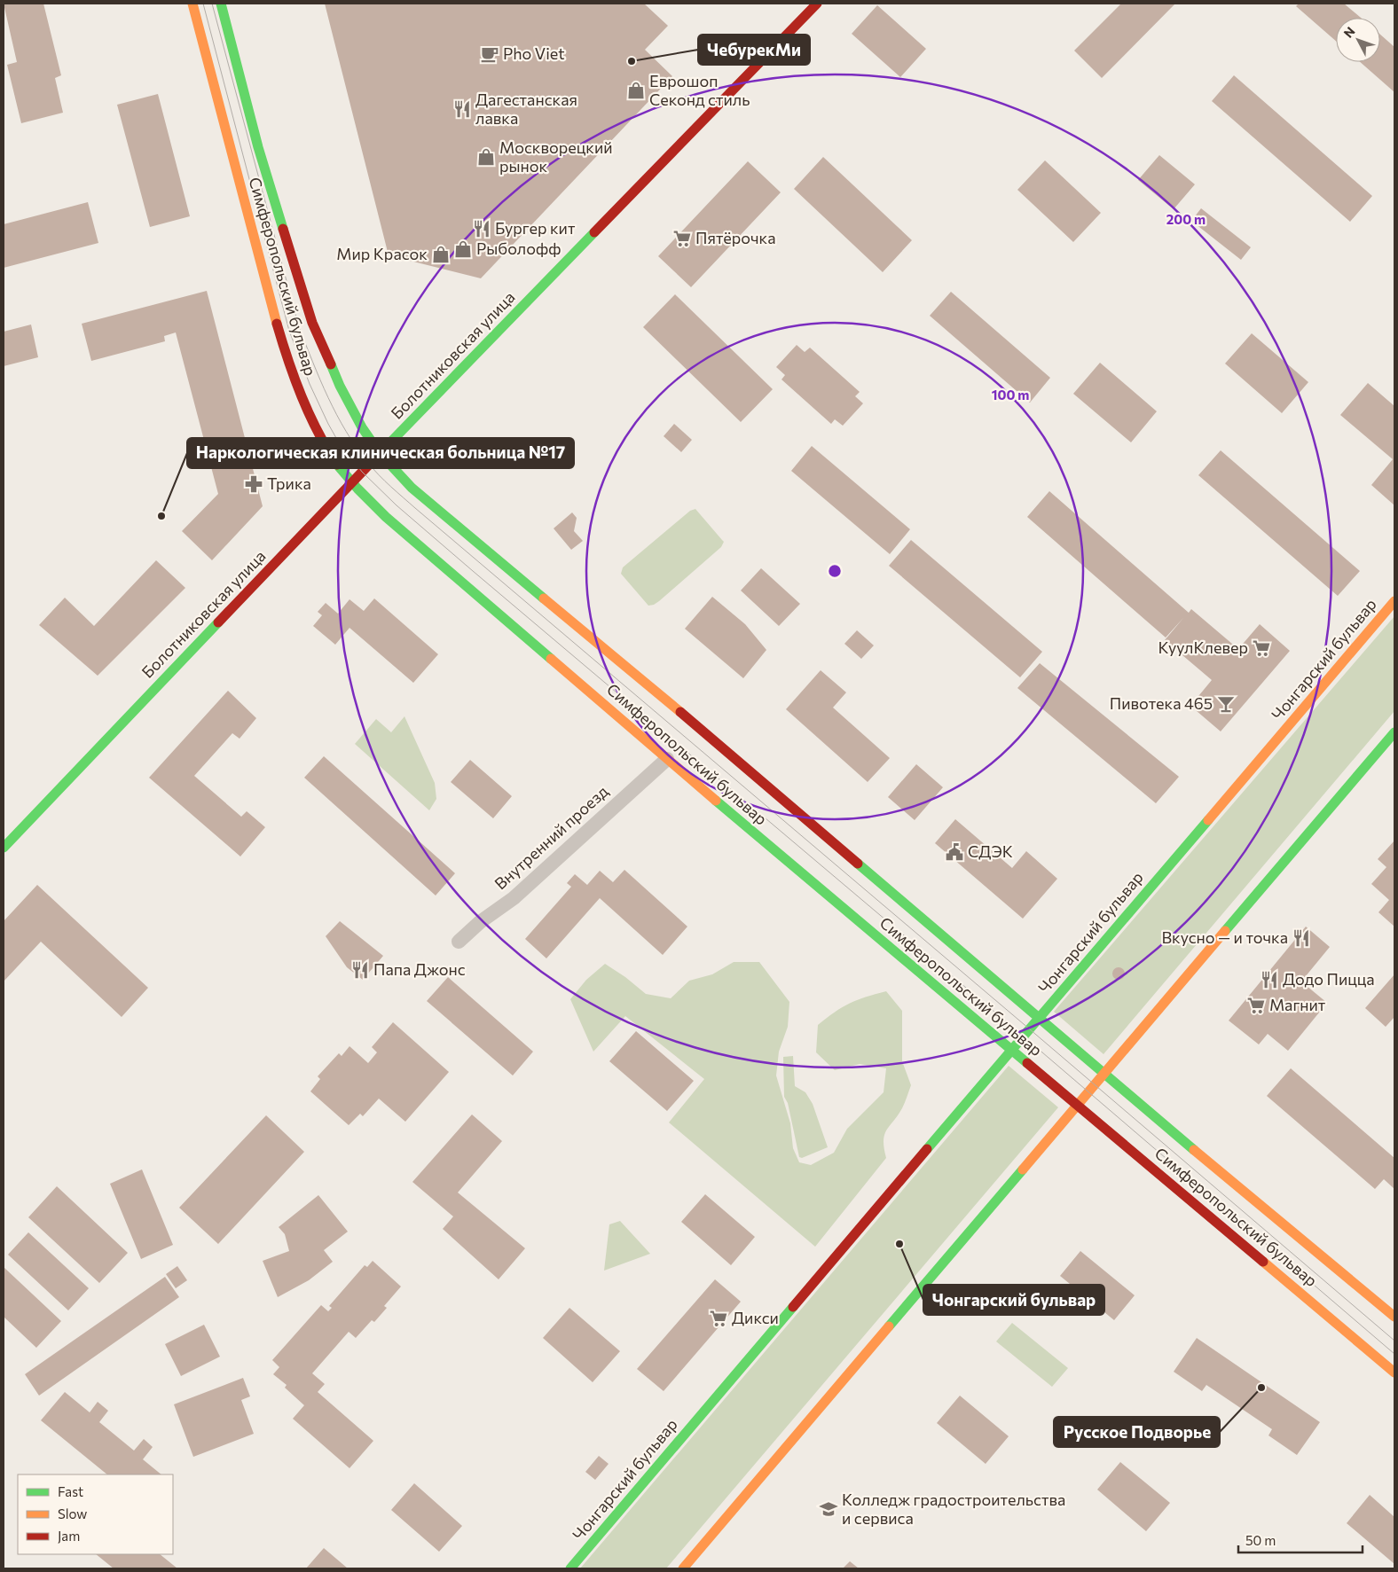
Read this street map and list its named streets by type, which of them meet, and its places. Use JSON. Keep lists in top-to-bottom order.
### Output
{
  "streets": {
    "main road": ["Симферопольский бульвар", "Болотниковская улица", "Чонгарский бульвар"],
    "street": ["Внутренний проезд"]
  },
  "crossings": [
    ["Симферопольский бульвар", "Болотниковская улица"],
    ["Симферопольский бульвар", "Чонгарский бульвар"],
    ["Симферопольский бульвар", "Внутренний проезд"]
  ],
  "places": {
    "cafe": ["Pho Viet"],
    "other": [
      "ЧебурекМи",
      "Наркологическая клиническая больница №17",
      "Чонгарский бульвар",
      "Русское Подворье"
    ],
    "shop": [
      "Еврошоп Секонд стиль",
      "Москворецкий рынок",
      "Рыболофф",
      "Мир Красок"
    ],
    "restaurant": [
      "Дагестанская лавка",
      "Бургер кит",
      "Вкусно — и точка",
      "Папа Джонс",
      "Додо Пицца"
    ],
    "supermarket": [
      "Пятёрочка",
      "КуулКлевер",
      "Магнит",
      "Дикси"
    ],
    "pharmacy": ["Трика"],
    "bar": ["Пивотека 465"],
    "public building": ["СДЭК"],
    "school or university": ["Колледж градостроительства и сервиса"]
  },
  "legend": ["Fast", "Slow", "Jam"],
  "scale_bar": "50 m",
  "north": "top left",
  "rings": ["200 m", "100 m"]
}
